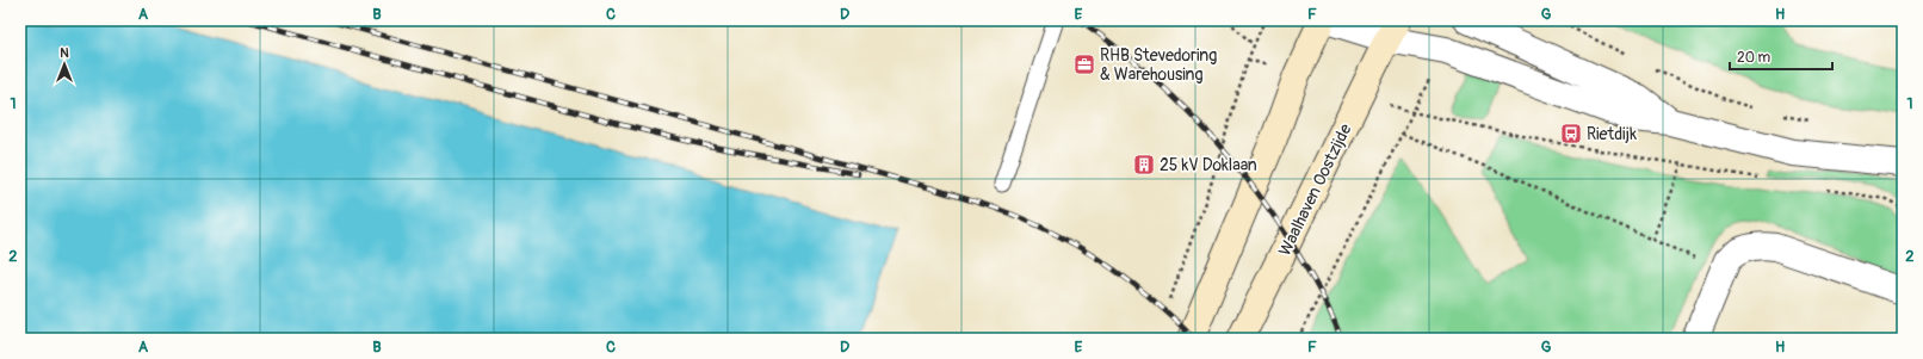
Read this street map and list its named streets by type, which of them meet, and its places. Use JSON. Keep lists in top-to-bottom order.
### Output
{
  "streets": {
    "main road": ["Waalhaven Oostzijde"]
  },
  "places": {
    "office": ["RHB Stevedoring & Warehousing"],
    "bus stop": ["Rietdijk"],
    "building": ["25 kV Doklaan"]
  },
  "scale_bar": "20 m",
  "north": "top",
  "grid": {
    "columns": [
      "A",
      "B",
      "C",
      "D",
      "E",
      "F",
      "G",
      "H"
    ],
    "rows": ["1", "2"]
  }
}
